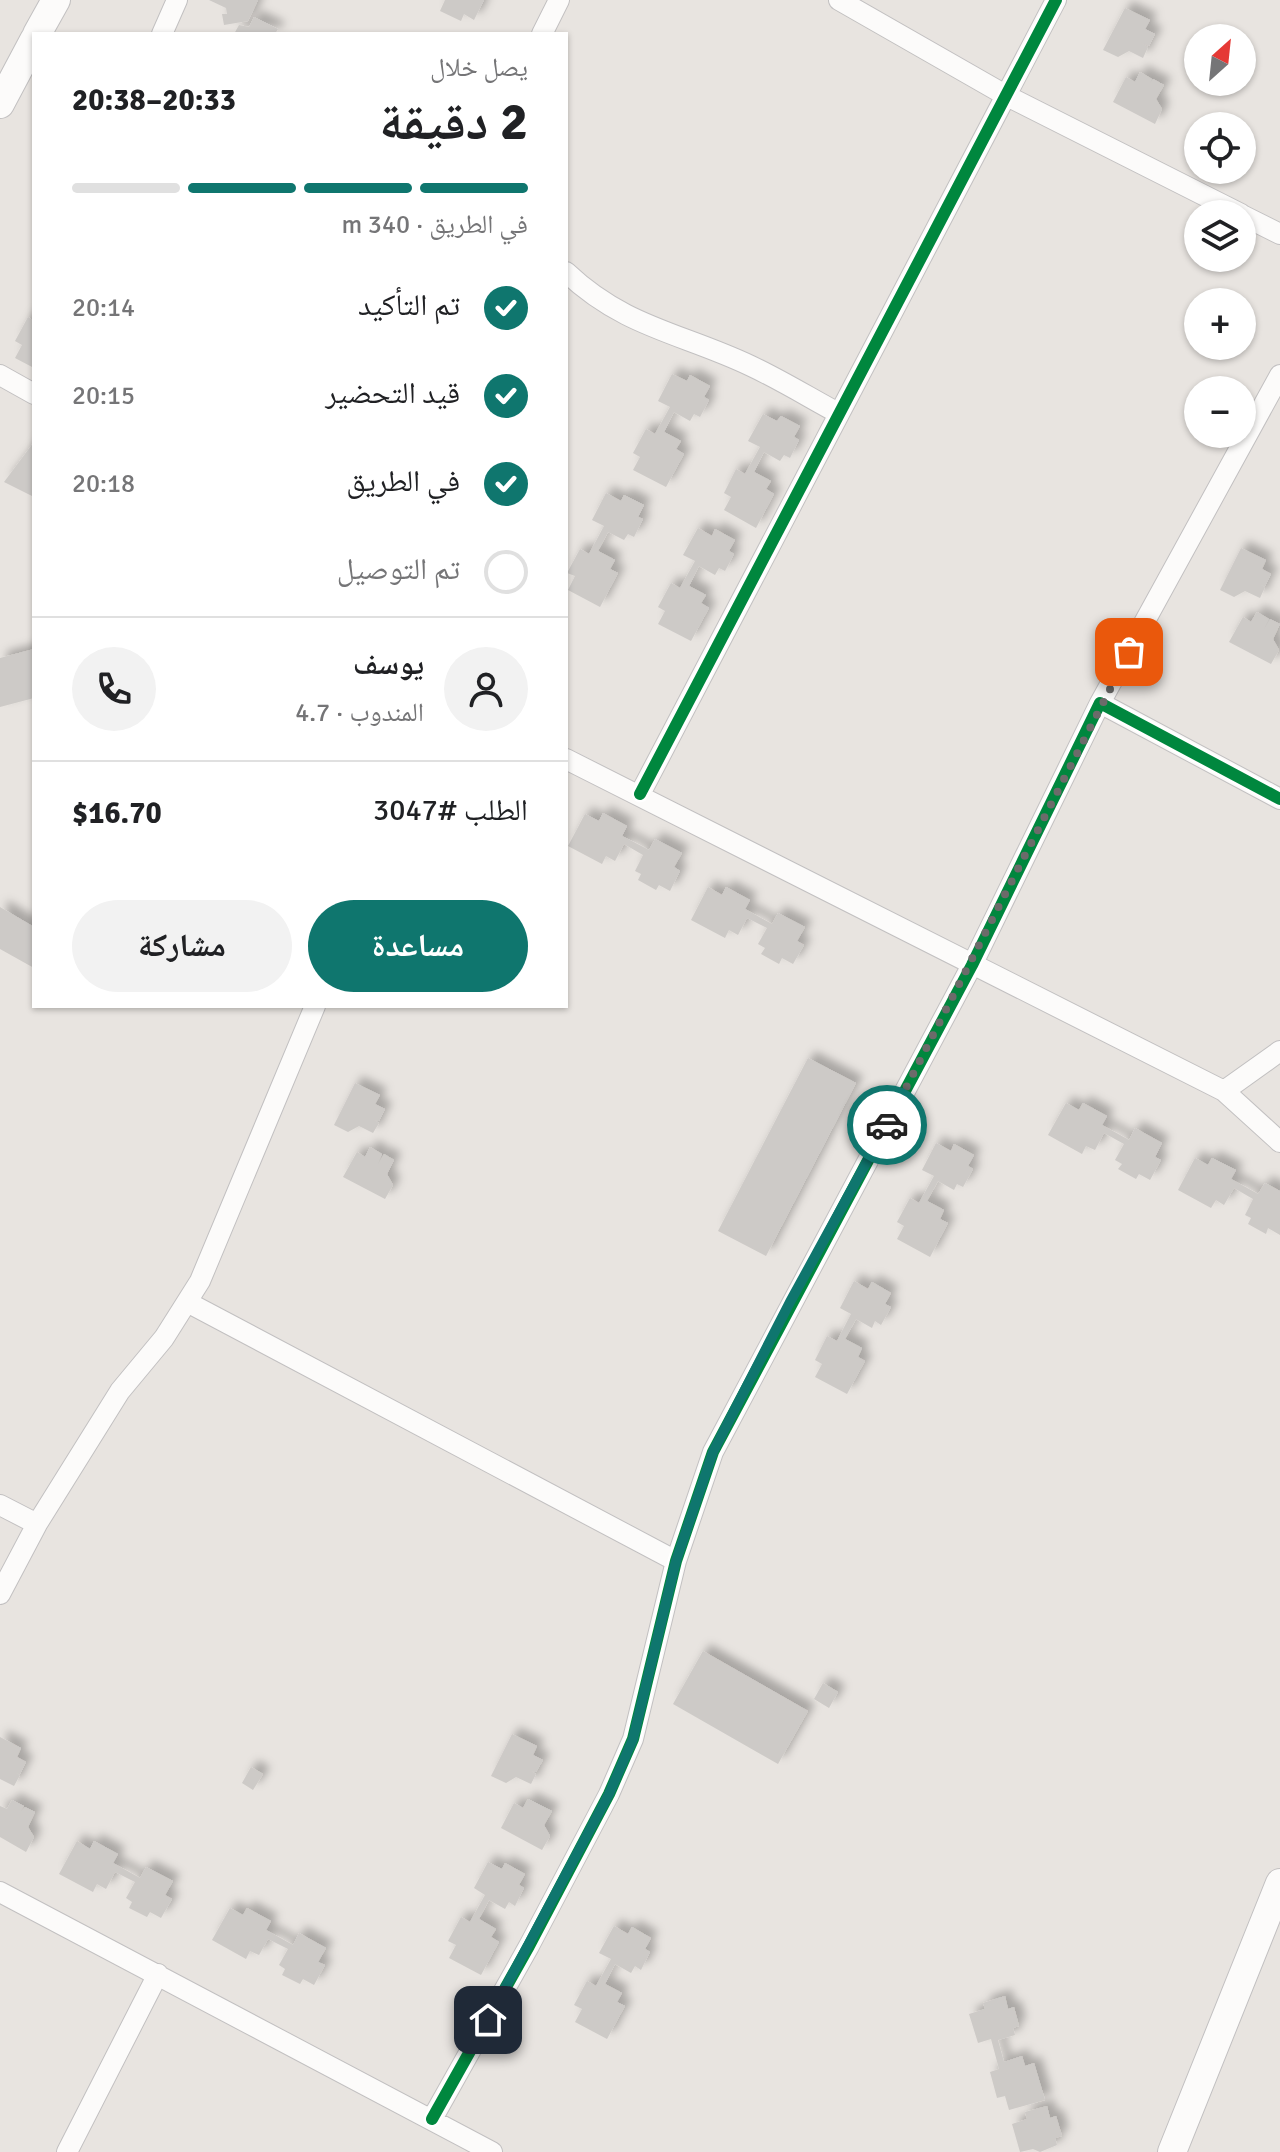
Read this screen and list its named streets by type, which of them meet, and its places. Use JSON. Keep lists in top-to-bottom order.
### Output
{
  "north": "top right",
  "page": {
    "map_buttons": ["+", "−"],
    "heading": ["2 دقيقة", "يصل خلال", "20:33–20:38"],
    "panel": [
      "يوسف",
      "المندوب · 4.7",
      "الطلب #3047",
      "$16.70"
    ],
    "bar": "في الطريق · 340 m",
    "list": [
      ["تم التأكيد", "20:14"],
      ["قيد التحضير", "20:15"],
      ["في الطريق", "20:18"],
      "تم التوصيل"
    ],
    "buttons": ["مساعدة", "مشاركة"]
  }
}
